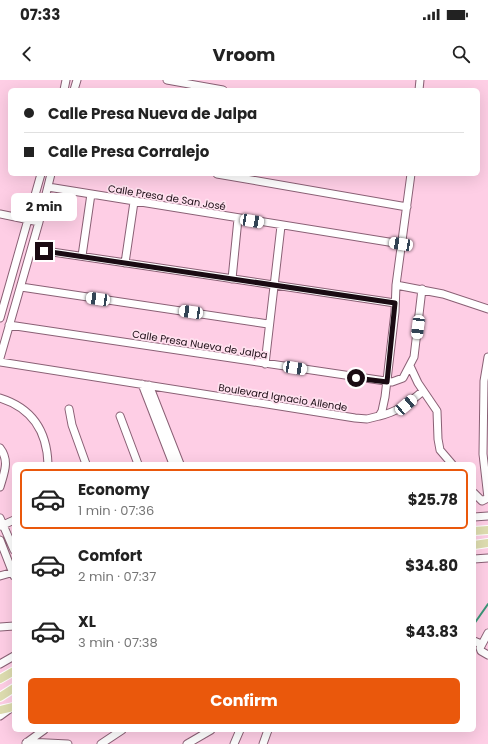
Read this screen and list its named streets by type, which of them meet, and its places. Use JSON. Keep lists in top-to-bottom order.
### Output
{
  "streets": {
    "street": ["Calle Presa de San José", "Calle Presa Nueva de Jalpa", "Boulevard Ignacio Allende"]
  },
  "page": {
    "status": "07:33",
    "header": "Vroom",
    "banner": ["Calle Presa Nueva de Jalpa", "Calle Presa Corralejo"],
    "bubble": "2 min",
    "list": [
      {
        "name": "Economy",
        "note": "1 min · 07:36",
        "value": "$25.78"
      },
      {
        "name": "Comfort",
        "note": "2 min · 07:37",
        "value": "$34.80"
      },
      {
        "name": "XL",
        "note": "3 min · 07:38",
        "value": "$43.83"
      }
    ],
    "buttons": "Confirm"
  }
}
